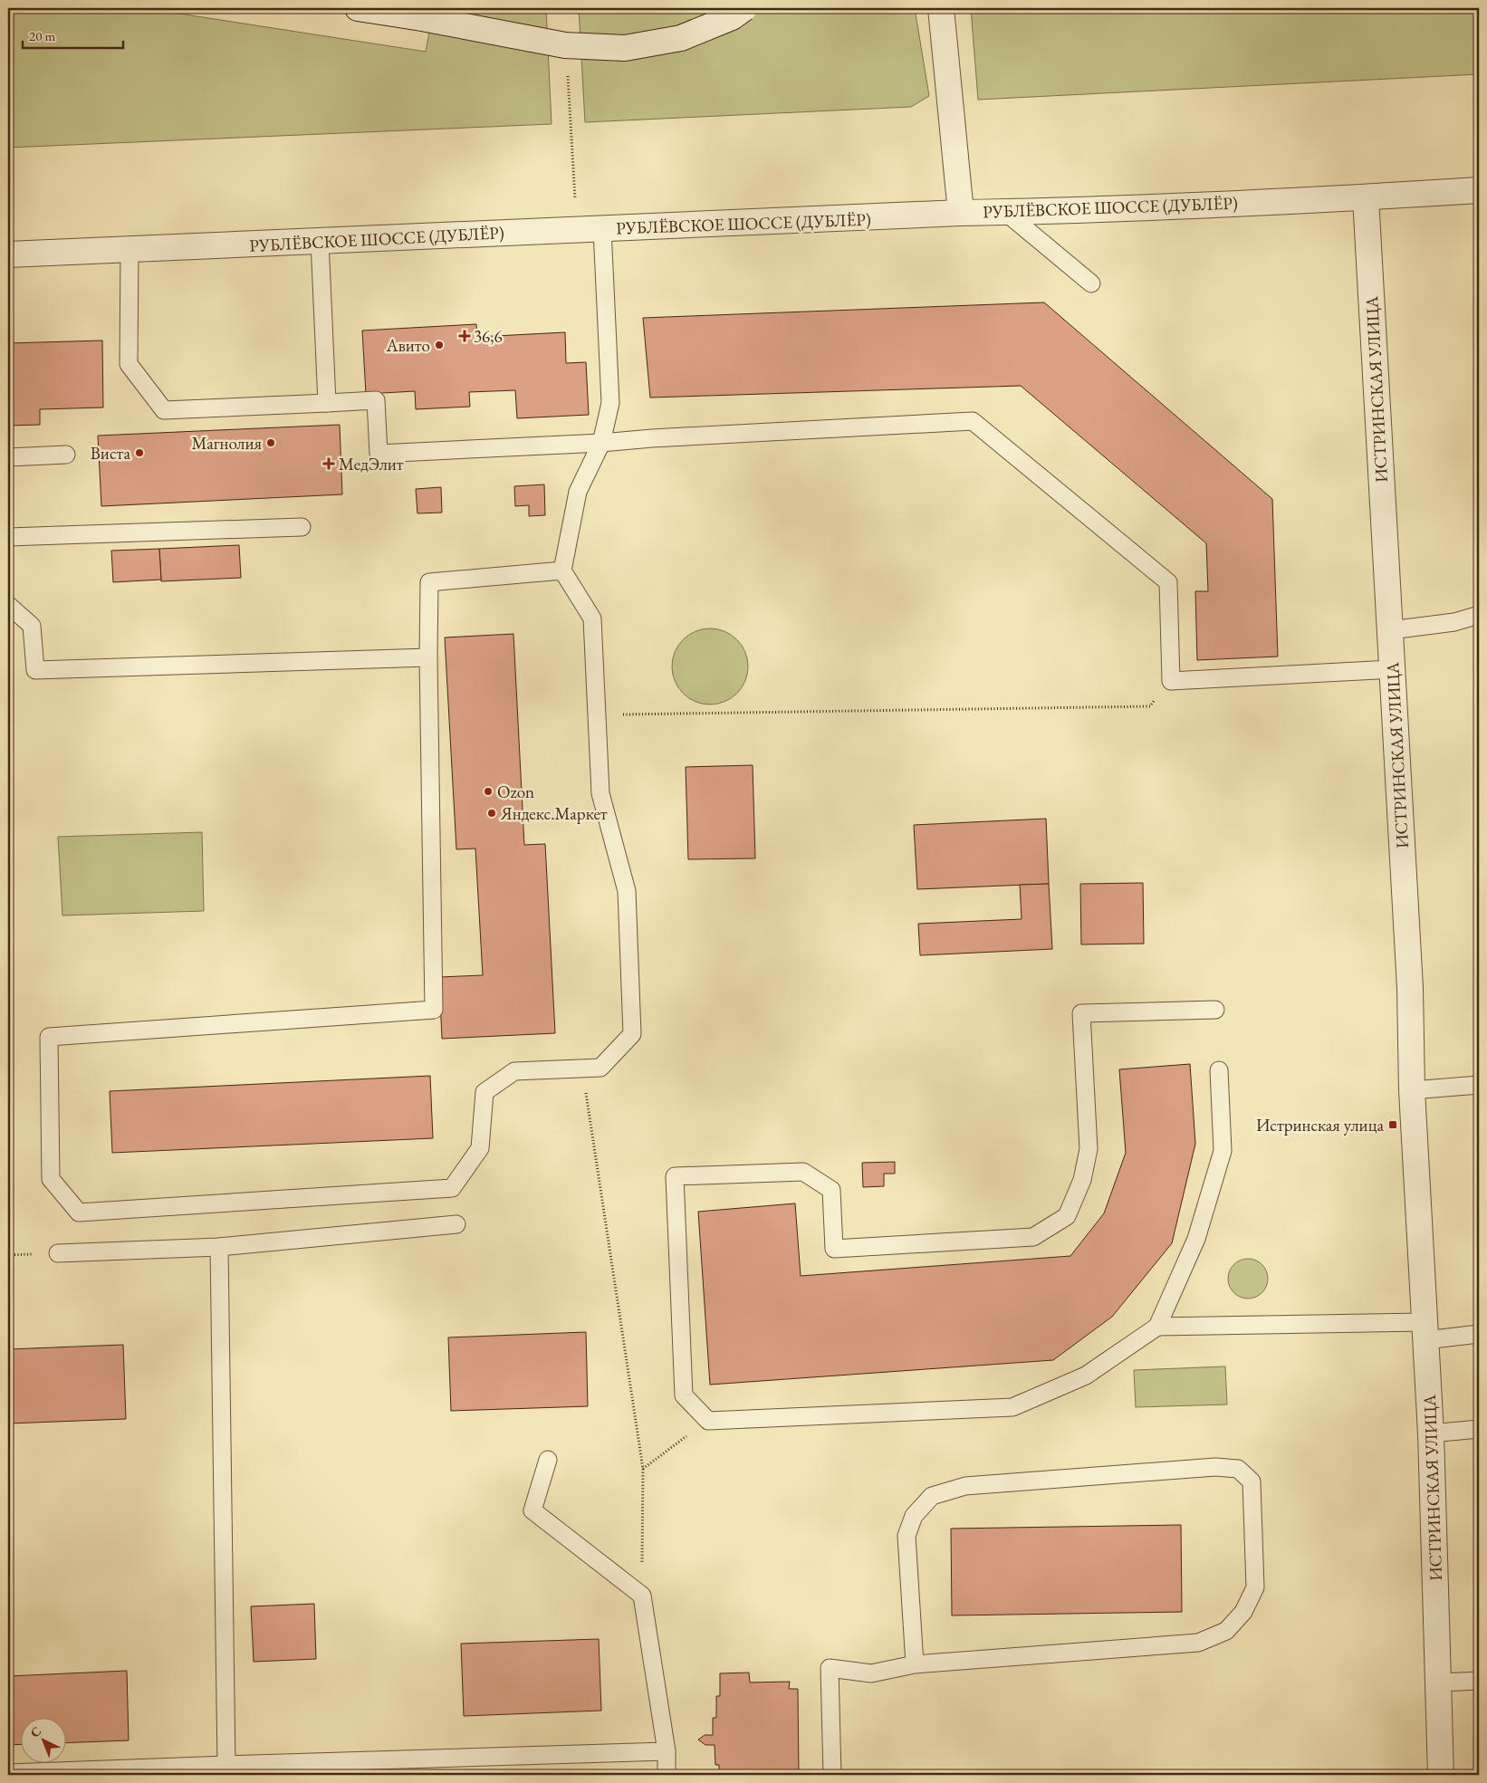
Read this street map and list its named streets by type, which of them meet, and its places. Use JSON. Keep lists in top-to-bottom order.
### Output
{
  "streets": {
    "street": ["РУБЛЁВСКОЕ ШОССЕ (ДУБЛЁР)", "ИСТРИНСКАЯ УЛИЦА"]
  },
  "crossings": [
    ["РУБЛЁВСКОЕ ШОССЕ (ДУБЛЁР)", "ИСТРИНСКАЯ УЛИЦА"]
  ],
  "places": {
    "health": ["36,6", "МедЭлит"],
    "other": [
      "Авито",
      "Магнолия",
      "Виста",
      "Ozon",
      "Яндекс.Маркет"
    ],
    "transit": ["Истринская улица"]
  },
  "scale_bar": "20 m",
  "north": "top left"
}
